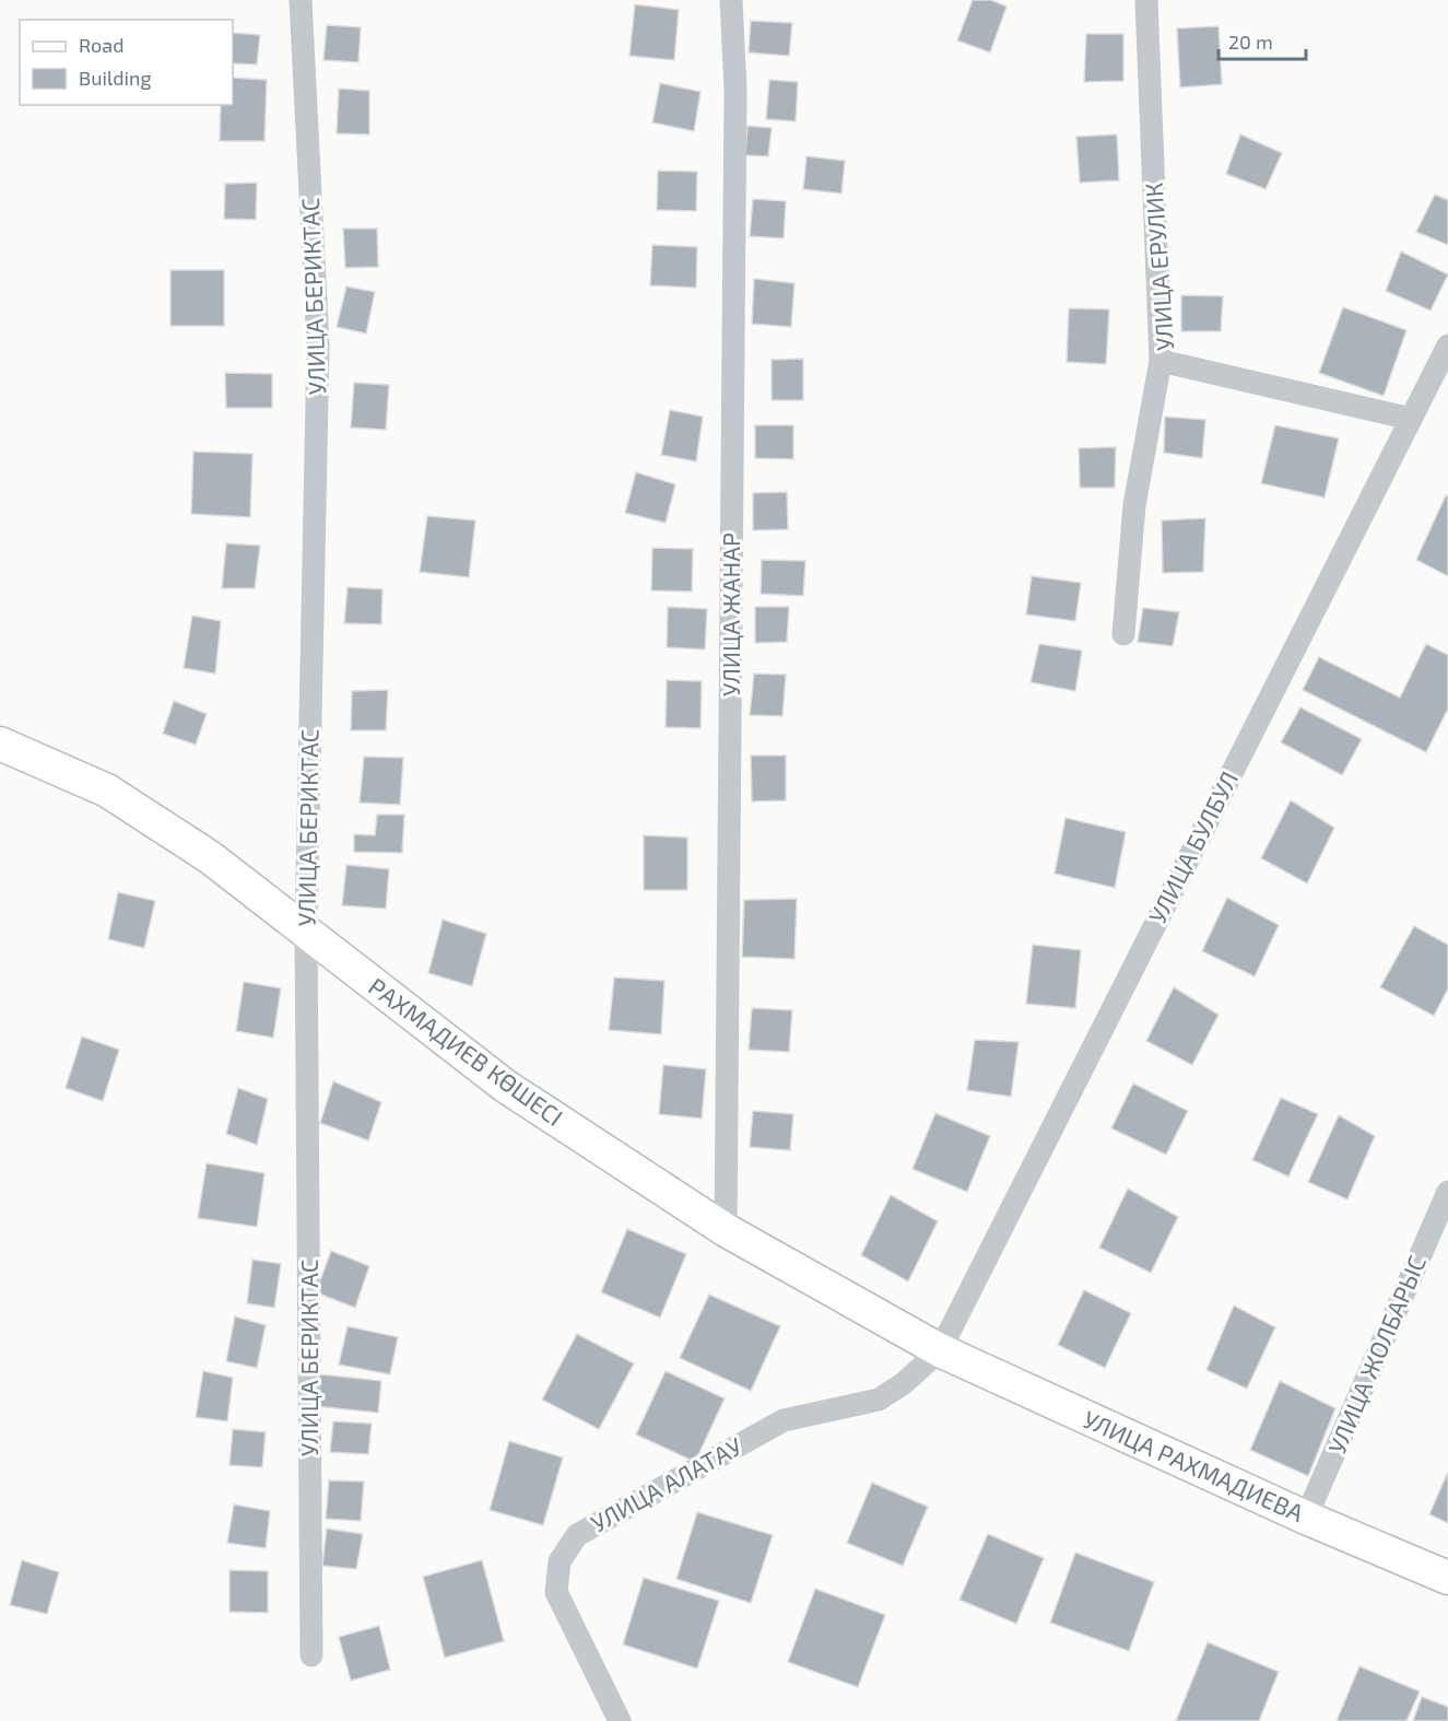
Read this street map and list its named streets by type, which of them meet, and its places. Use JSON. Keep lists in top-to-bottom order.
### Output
{
  "streets": {
    "street": [
      "УЛИЦА ЕРУЛИК",
      "УЛИЦА БЕРИКТАС",
      "УЛИЦА ЖАНАР",
      "УЛИЦА БУЛБУЛ",
      "РАХМАДИЕВ КӨШЕСІ",
      "УЛИЦА ЖОЛБАРЫС",
      "УЛИЦА РАХМАДИЕВА",
      "УЛИЦА АЛАТАУ"
    ]
  },
  "crossings": [
    ["УЛИЦА ЕРУЛИК", "УЛИЦА БУЛБУЛ"],
    ["УЛИЦА БЕРИКТАС", "РАХМАДИЕВ КӨШЕСІ"],
    ["УЛИЦА ЖАНАР", "РАХМАДИЕВ КӨШЕСІ"],
    ["УЛИЦА БУЛБУЛ", "РАХМАДИЕВ КӨШЕСІ"],
    ["УЛИЦА БУЛБУЛ", "УЛИЦА РАХМАДИЕВА"],
    ["УЛИЦА БУЛБУЛ", "УЛИЦА АЛАТАУ"],
    ["РАХМАДИЕВ КӨШЕСІ", "УЛИЦА РАХМАДИЕВА"],
    ["РАХМАДИЕВ КӨШЕСІ", "УЛИЦА АЛАТАУ"],
    ["УЛИЦА ЖОЛБАРЫС", "УЛИЦА РАХМАДИЕВА"],
    ["УЛИЦА РАХМАДИЕВА", "УЛИЦА АЛАТАУ"]
  ],
  "legend": ["Road", "Building"],
  "scale_bar": "20 m"
}
